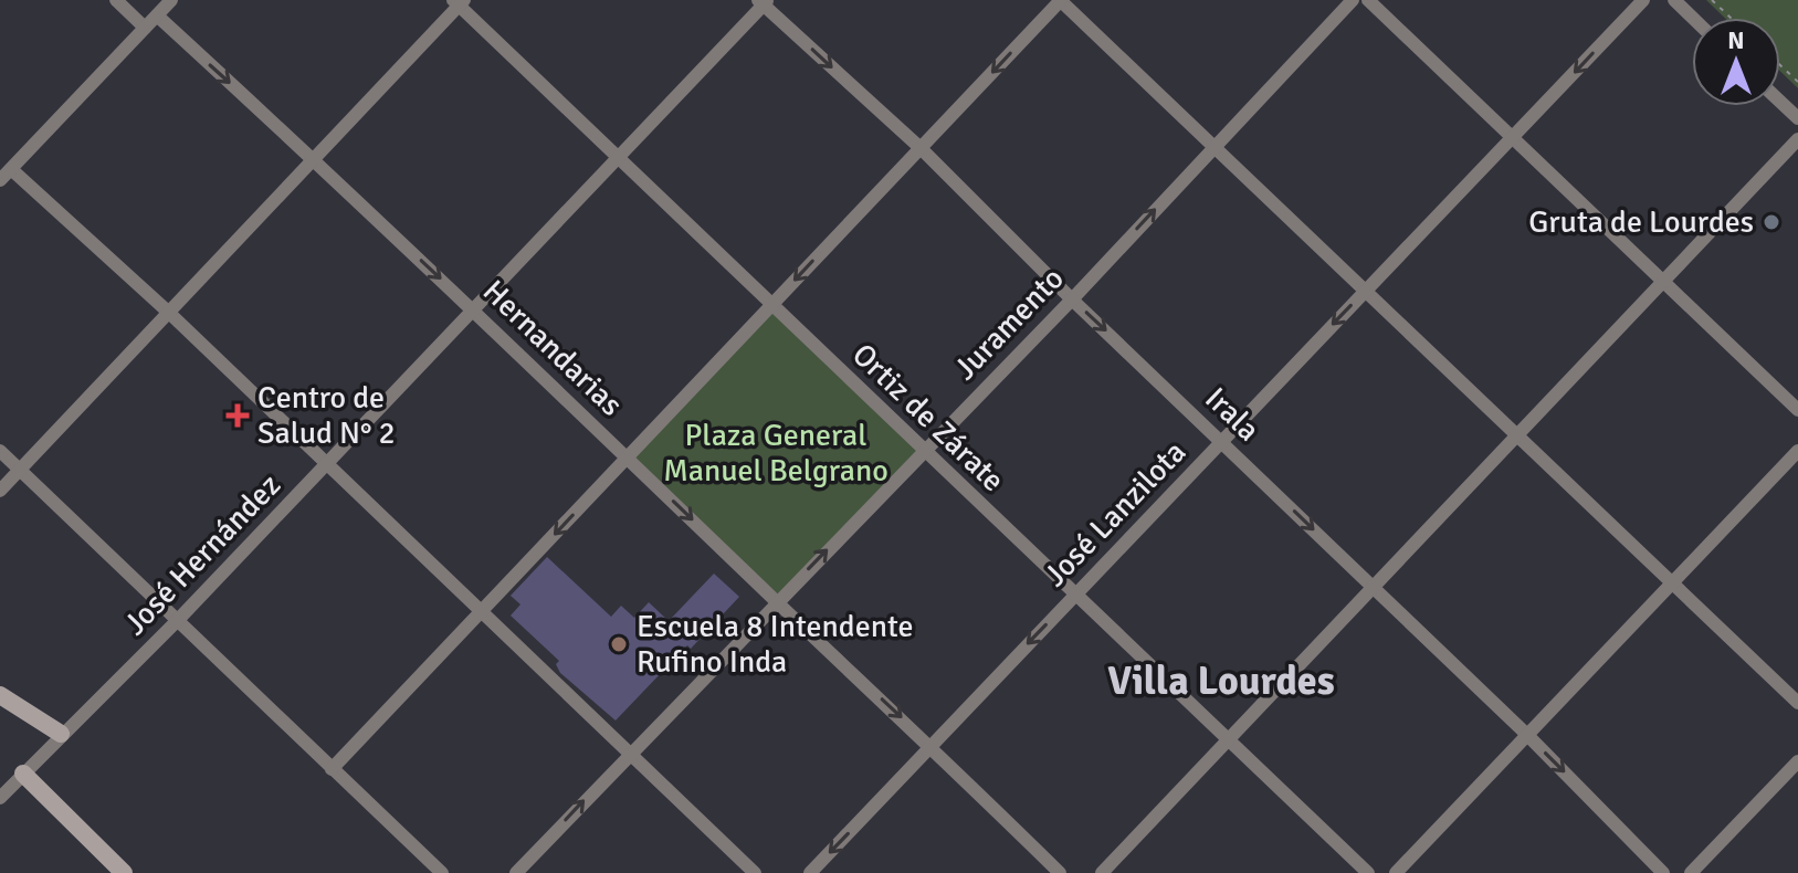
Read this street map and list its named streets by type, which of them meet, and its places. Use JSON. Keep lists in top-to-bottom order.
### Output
{
  "streets": {
    "street": [
      "Juramento",
      "Hernandarias",
      "Irala",
      "Ortiz de Zárate",
      "José Lanzilota",
      "José Hernández"
    ]
  },
  "crossings": [
    ["Juramento", "Hernandarias"],
    ["Juramento", "Irala"],
    ["Juramento", "Ortiz de Zárate"],
    ["Hernandarias", "José Lanzilota"],
    ["Hernandarias", "José Hernández"],
    ["Irala", "José Lanzilota"],
    ["Irala", "José Hernández"],
    ["Ortiz de Zárate", "José Lanzilota"],
    ["Ortiz de Zárate", "José Hernández"]
  ],
  "one_way": [
    "Juramento",
    "Hernandarias",
    "Irala",
    "José Lanzilota"
  ],
  "districts": ["Villa Lourdes"],
  "parks": ["Plaza General Manuel Belgrano"],
  "places": {
    "other": ["Gruta de Lourdes", "Escuela 8 Intendente Rufino Inda"],
    "health": ["Centro de Salud N° 2"]
  },
  "north": "top"
}
